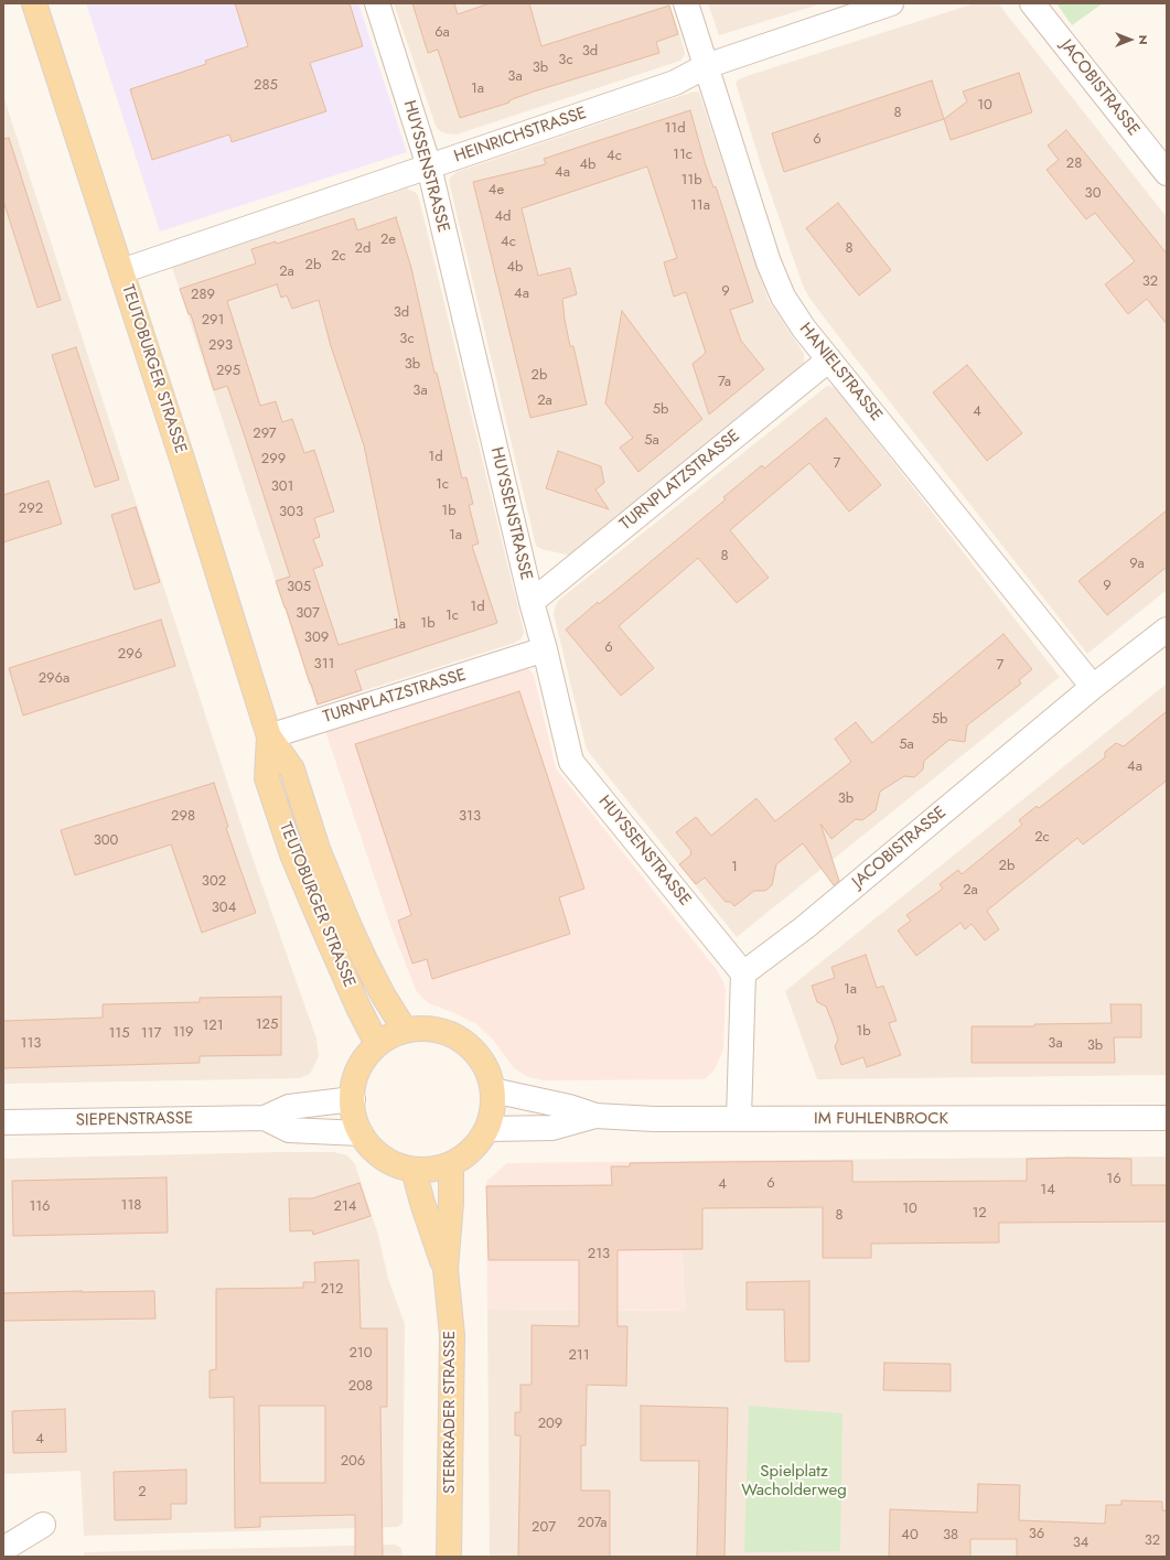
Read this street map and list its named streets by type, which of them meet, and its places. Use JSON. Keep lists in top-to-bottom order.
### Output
{
  "streets": {
    "main road": ["TEUTOBURGER STRASSE", "STERKRADER STRASSE"],
    "street": [
      "JACOBISTRASSE",
      "HEINRICHSTRASSE",
      "HUYSSENSTRASSE",
      "HANIELSTRASSE",
      "TURNPLATZSTRASSE",
      "IM FUHLENBROCK",
      "SIEPENSTRASSE"
    ]
  },
  "crossings": [
    ["JACOBISTRASSE", "HUYSSENSTRASSE"],
    ["JACOBISTRASSE", "HANIELSTRASSE"],
    ["HEINRICHSTRASSE", "HUYSSENSTRASSE"],
    ["HEINRICHSTRASSE", "TEUTOBURGER STRASSE"],
    ["HEINRICHSTRASSE", "HANIELSTRASSE"],
    ["HUYSSENSTRASSE", "TURNPLATZSTRASSE"],
    ["TEUTOBURGER STRASSE", "TURNPLATZSTRASSE"],
    ["TEUTOBURGER STRASSE", "IM FUHLENBROCK"],
    ["TEUTOBURGER STRASSE", "SIEPENSTRASSE"],
    ["TEUTOBURGER STRASSE", "STERKRADER STRASSE"],
    ["HANIELSTRASSE", "TURNPLATZSTRASSE"],
    ["IM FUHLENBROCK", "SIEPENSTRASSE"],
    ["IM FUHLENBROCK", "STERKRADER STRASSE"],
    ["SIEPENSTRASSE", "STERKRADER STRASSE"]
  ],
  "parks": ["Spielplatz Wacholderweg"],
  "house_numbers": [
    "6a",
    "3d",
    "3c",
    "3b",
    "3a",
    "285",
    "1a",
    "10",
    "8",
    "11d",
    "6",
    "11c",
    "4c",
    "28",
    "4b",
    "4a",
    "11b",
    "4e",
    "30",
    "11a",
    "4d",
    "2e",
    "4c",
    "2d",
    "8",
    "2c",
    "2b",
    "4b",
    "2a",
    "32",
    "9",
    "4a",
    "289",
    "3d",
    "291",
    "3c",
    "293",
    "3b",
    "295",
    "2b",
    "7a",
    "3a",
    "2a",
    "5b",
    "4",
    "297",
    "5a",
    "1d",
    "299",
    "7",
    "1c",
    "301",
    "292",
    "1b",
    "303",
    "1a",
    "8",
    "9a",
    "9",
    "305",
    "1d",
    "307",
    "1c",
    "1b",
    "1a",
    "309",
    "6",
    "296",
    "311",
    "7",
    "296a",
    "5b",
    "5a",
    "4a",
    "3b",
    "298",
    "313",
    "2c",
    "300",
    "2b",
    "1",
    "302",
    "2a",
    "304",
    "1a",
    "125",
    "121",
    "1b",
    "119",
    "115",
    "117",
    "113",
    "3a",
    "3b",
    "16",
    "6",
    "4",
    "14",
    "118",
    "116",
    "214",
    "10",
    "12",
    "8",
    "213",
    "212",
    "210",
    "211",
    "208",
    "209",
    "4",
    "206",
    "2",
    "207a",
    "207",
    "36",
    "40",
    "38",
    "32",
    "34"
  ],
  "north": "right"
}
